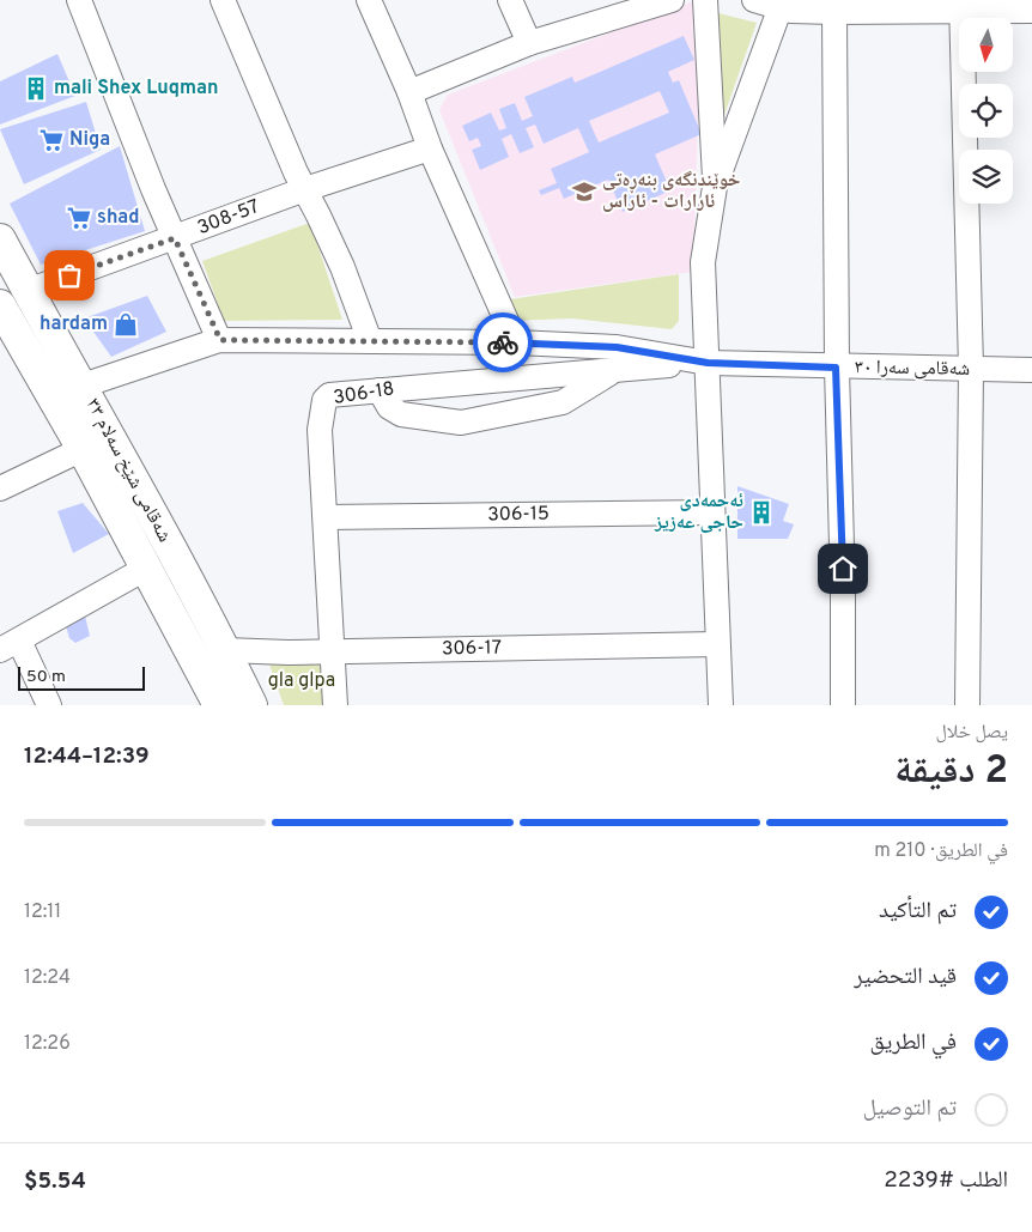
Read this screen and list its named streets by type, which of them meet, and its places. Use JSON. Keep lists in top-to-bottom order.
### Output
{
  "streets": {
    "main road": ["شەقامی شێخ سەلام ٣٣"],
    "street": [
      "308-57",
      "شەقامی سەرا ٣٠",
      "306-18",
      "306-15",
      "306-17"
    ]
  },
  "crossings": [
    ["308-57", "شەقامی شێخ سەلام ٣٣"],
    ["شەقامی سەرا ٣٠", "306-18"],
    ["شەقامی سەرا ٣٠", "شەقامی شێخ سەلام ٣٣"],
    ["306-18", "306-15"],
    ["306-18", "306-17"],
    ["شەقامی شێخ سەلام ٣٣", "306-17"]
  ],
  "parks": ["gla glpa"],
  "places": {
    "building": ["mali Shex Luqman", "ئەحمەدی حاجی عەزیز"],
    "supermarket": ["Niga", "shad"],
    "school or university": ["خوێندنگەی بنەڕەتی ئارارات - ئاراس"],
    "shop": ["hardam"]
  },
  "scale_bar": "50 m",
  "north": "bottom",
  "page": {
    "scale": "50 m",
    "heading": ["2 دقيقة", "يصل خلال", "12:39–12:44"],
    "panel": ["الطلب #2239", "$5.54"],
    "bar": "في الطريق · 210 m",
    "list": [
      ["تم التأكيد", "12:11"],
      ["قيد التحضير", "12:24"],
      ["في الطريق", "12:26"],
      "تم التوصيل"
    ]
  }
}
